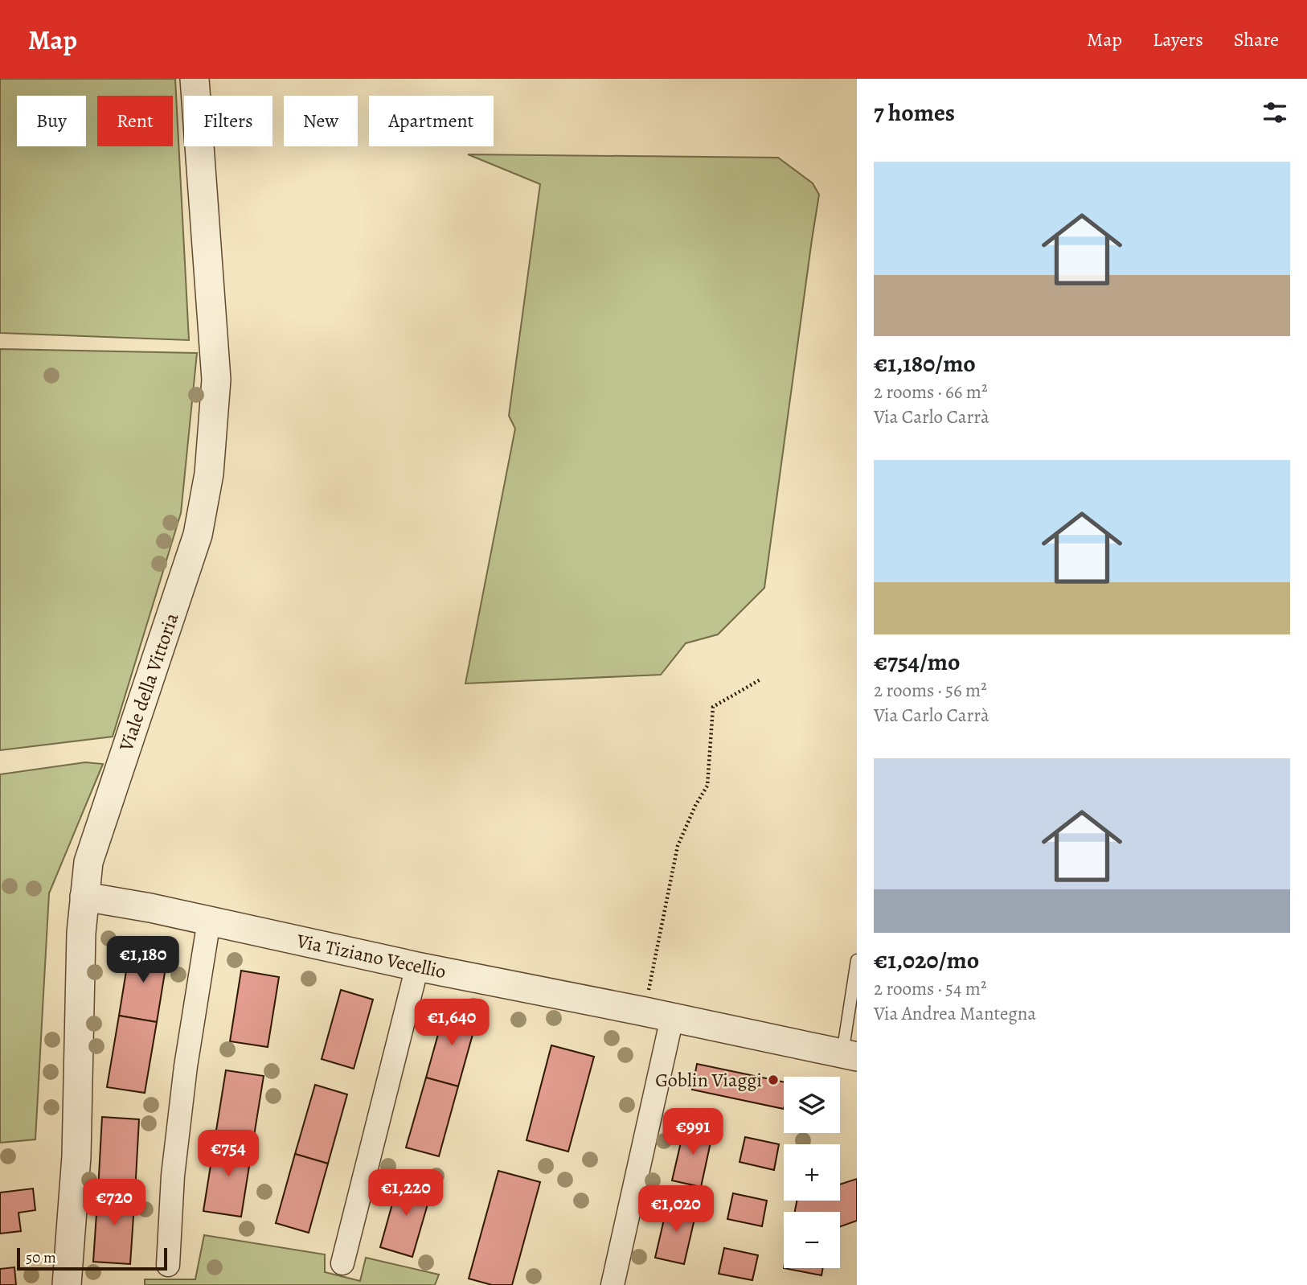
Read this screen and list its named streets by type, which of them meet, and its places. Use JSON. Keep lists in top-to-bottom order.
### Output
{
  "streets": {
    "street": ["Viale della Vittoria", "Via Tiziano Vecellio"]
  },
  "crossings": [
    ["Viale della Vittoria", "Via Tiziano Vecellio"]
  ],
  "places": ["Goblin Viaggi"],
  "scale_bar": "50 m",
  "page": {
    "header": "Map",
    "nav": ["Map", "Layers", "Share"],
    "heading": "7 homes",
    "chip": [
      "Buy",
      "Rent",
      "Filters",
      "New",
      "Apartment"
    ],
    "list": [
      {
        "name": "€1,180/mo",
        "note": "2 rooms · 66 m² · Via Carlo Carrà"
      },
      {
        "name": "€754/mo",
        "note": "2 rooms · 56 m² · Via Carlo Carrà"
      },
      {
        "name": "€1,020/mo",
        "note": "2 rooms · 54 m² · Via Andrea Mantegna"
      }
    ],
    "price": [
      "€1,180",
      "€1,640",
      "€991",
      "€754",
      "€1,220",
      "€720",
      "€1,020"
    ],
    "map_buttons": ["+", "−"],
    "scale": "50 m"
  }
}
